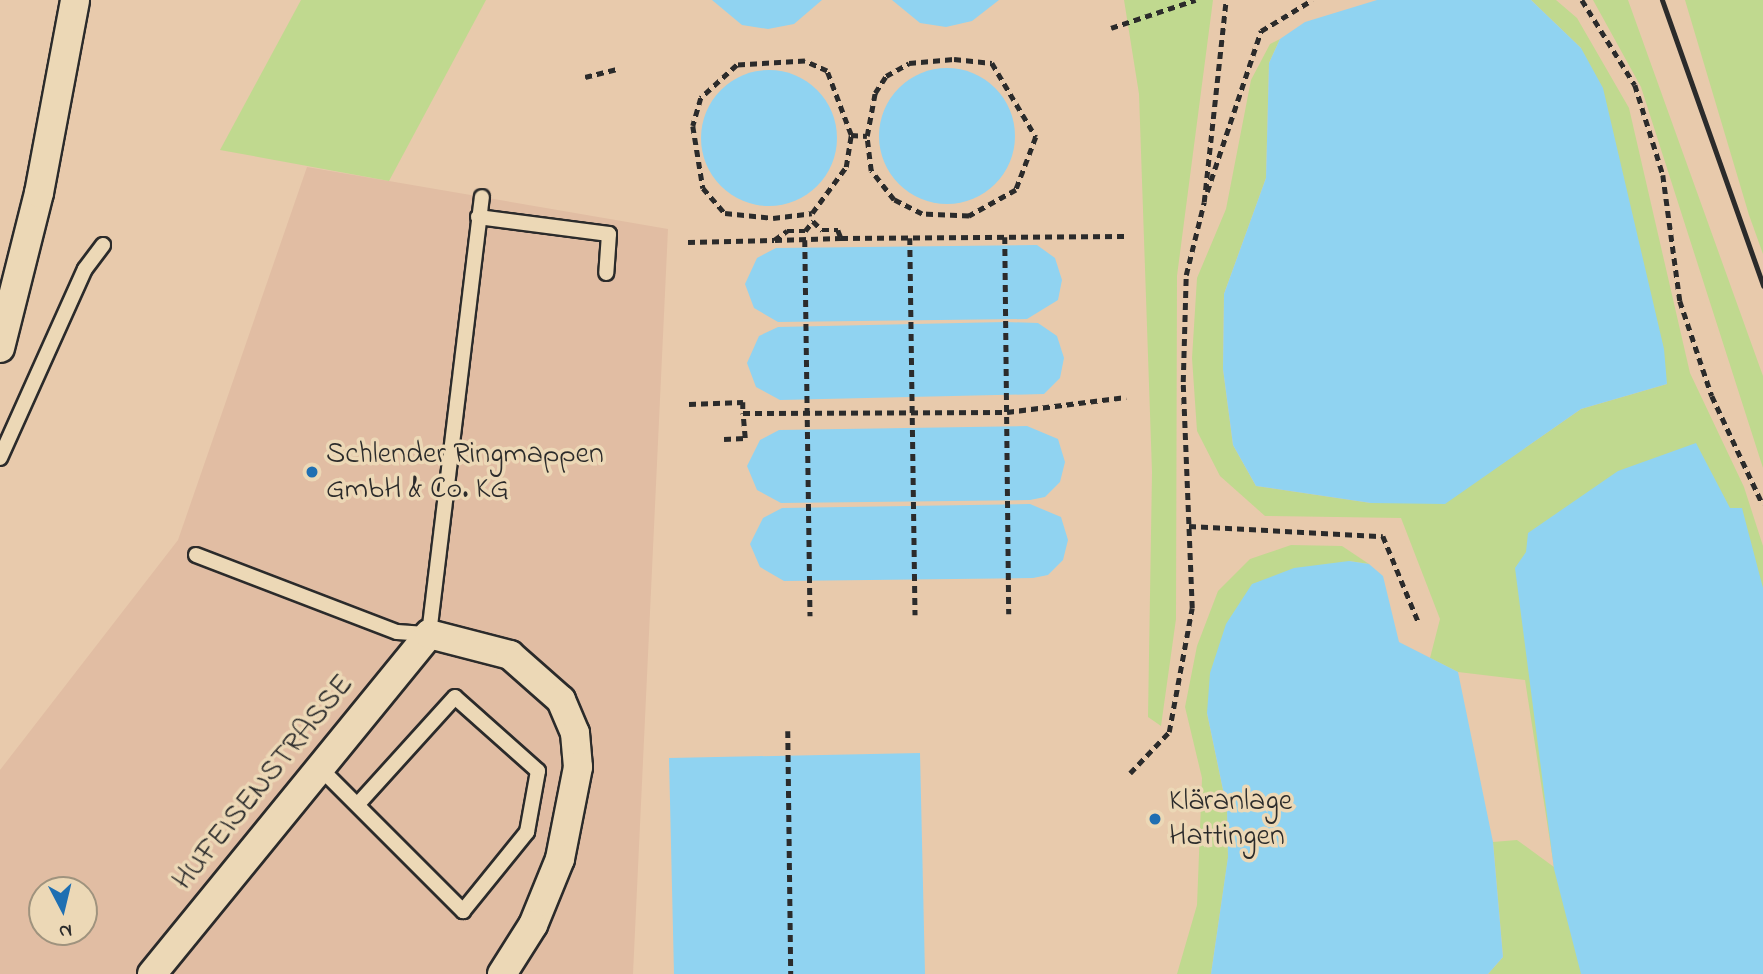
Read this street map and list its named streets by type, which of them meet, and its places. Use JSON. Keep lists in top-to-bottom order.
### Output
{
  "streets": {
    "street": ["HUFEISENSTRASSE"]
  },
  "places": ["Schlender Ringmappen GmbH & Co. KG", "Kläranlage Hattingen"],
  "north": "bottom"
}
